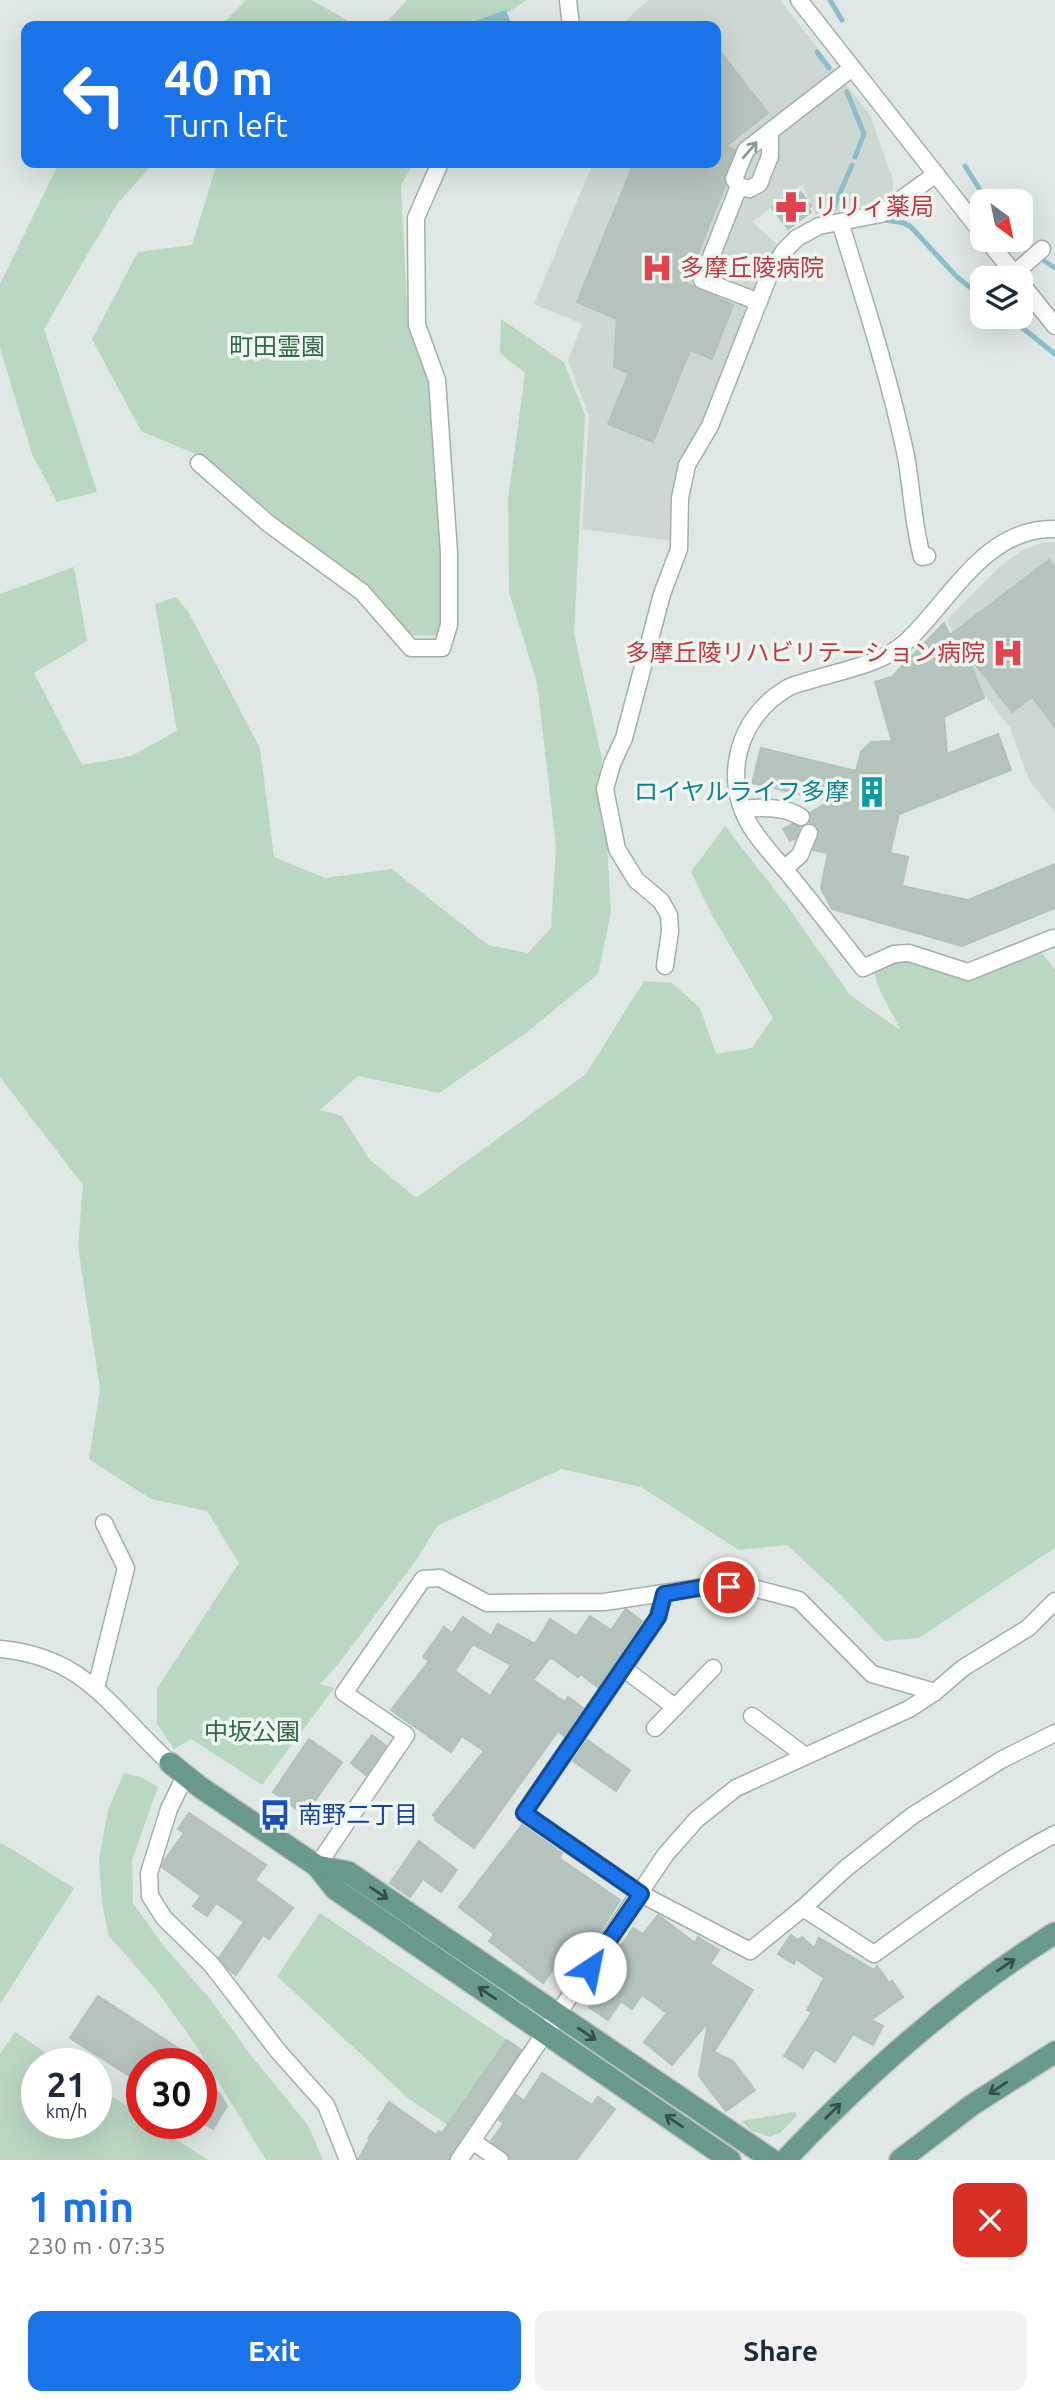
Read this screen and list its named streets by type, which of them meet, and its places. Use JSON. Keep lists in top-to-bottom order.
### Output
{
  "parks": ["町田霊園", "中坂公園"],
  "places": {
    "pharmacy": ["リリィ薬局"],
    "hospital": ["多摩丘陵病院", "多摩丘陵リハビリテーション病院"],
    "building": ["ロイヤルライフ多摩"],
    "bus stop": ["南野二丁目"]
  },
  "north": "bottom right",
  "page": {
    "turn": ["40 m", "Turn left"],
    "speed": "21 km/h",
    "limit": "30",
    "heading": ["1 min", "230 m · 07:35"],
    "buttons": ["Exit", "Share"]
  }
}
